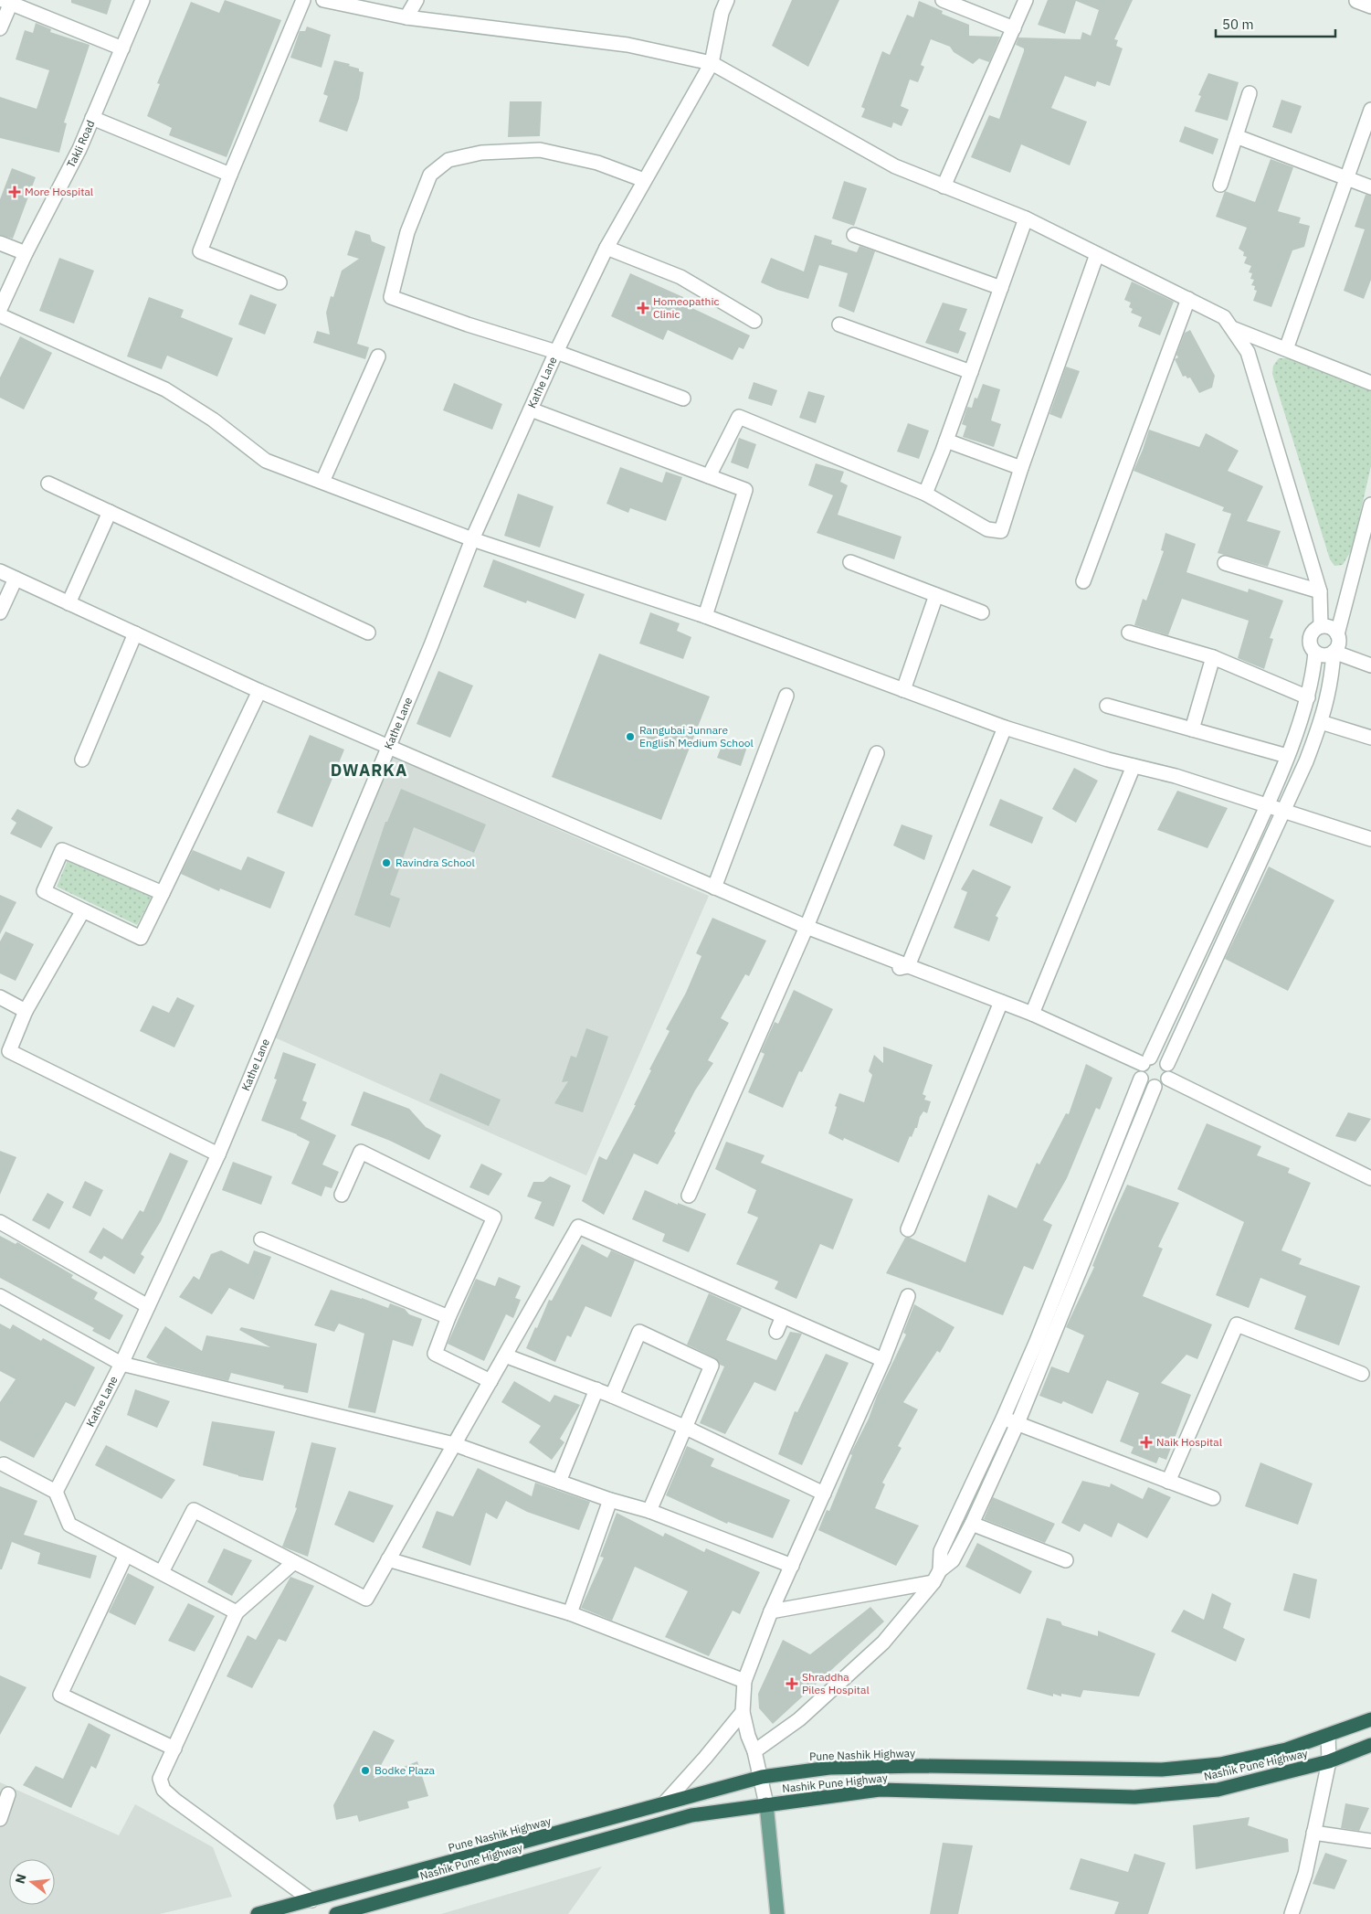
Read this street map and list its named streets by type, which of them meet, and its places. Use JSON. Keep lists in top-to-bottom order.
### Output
{
  "streets": {
    "highway": ["Pune Nashik Highway", "Nashik Pune Highway"],
    "street": ["Takli Road", "Kathe Lane"]
  },
  "districts": ["DWARKA"],
  "places": {
    "health": [
      "More Hospital",
      "Homeopathic Clinic",
      "Naik Hospital",
      "Shraddha Piles Hospital"
    ],
    "other": ["Rangubai Junnare English Medium School", "Ravindra School", "Bodke Plaza"]
  },
  "scale_bar": "50 m",
  "north": "left"
}
